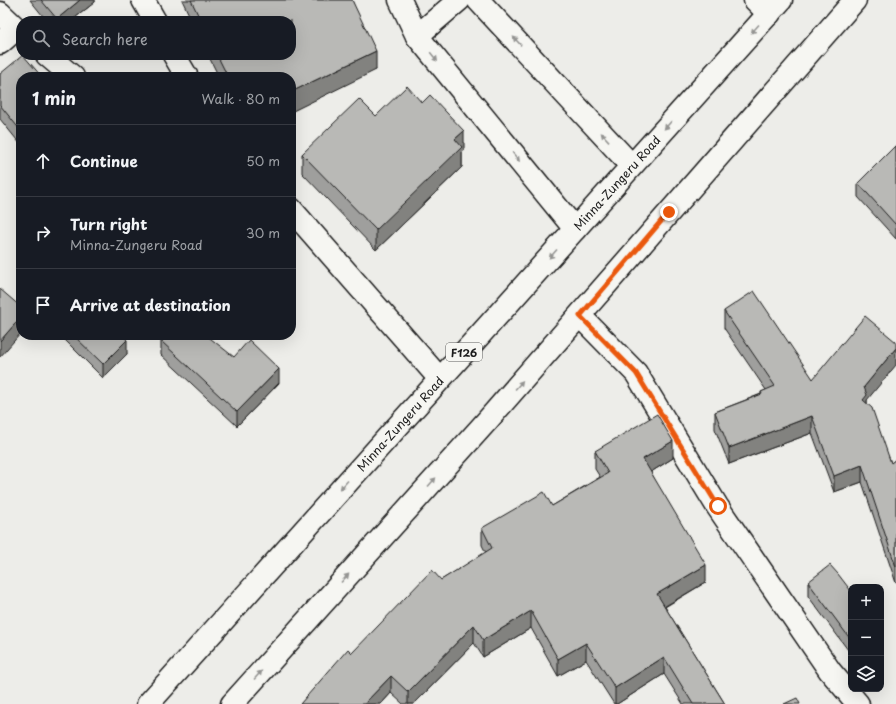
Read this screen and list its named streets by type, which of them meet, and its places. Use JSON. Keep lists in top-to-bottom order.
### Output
{
  "streets": {
    "main road": ["Minna-Zungeru Road", "F126"]
  },
  "page": {
    "search": "Search here",
    "heading": ["1 min", "Walk · 80 m"],
    "list": [
      ["Continue", "50 m"],
      ["Turn right", "Minna-Zungeru Road", "30 m"],
      "Arrive at destination"
    ],
    "map_buttons": ["+", "−"]
  }
}
